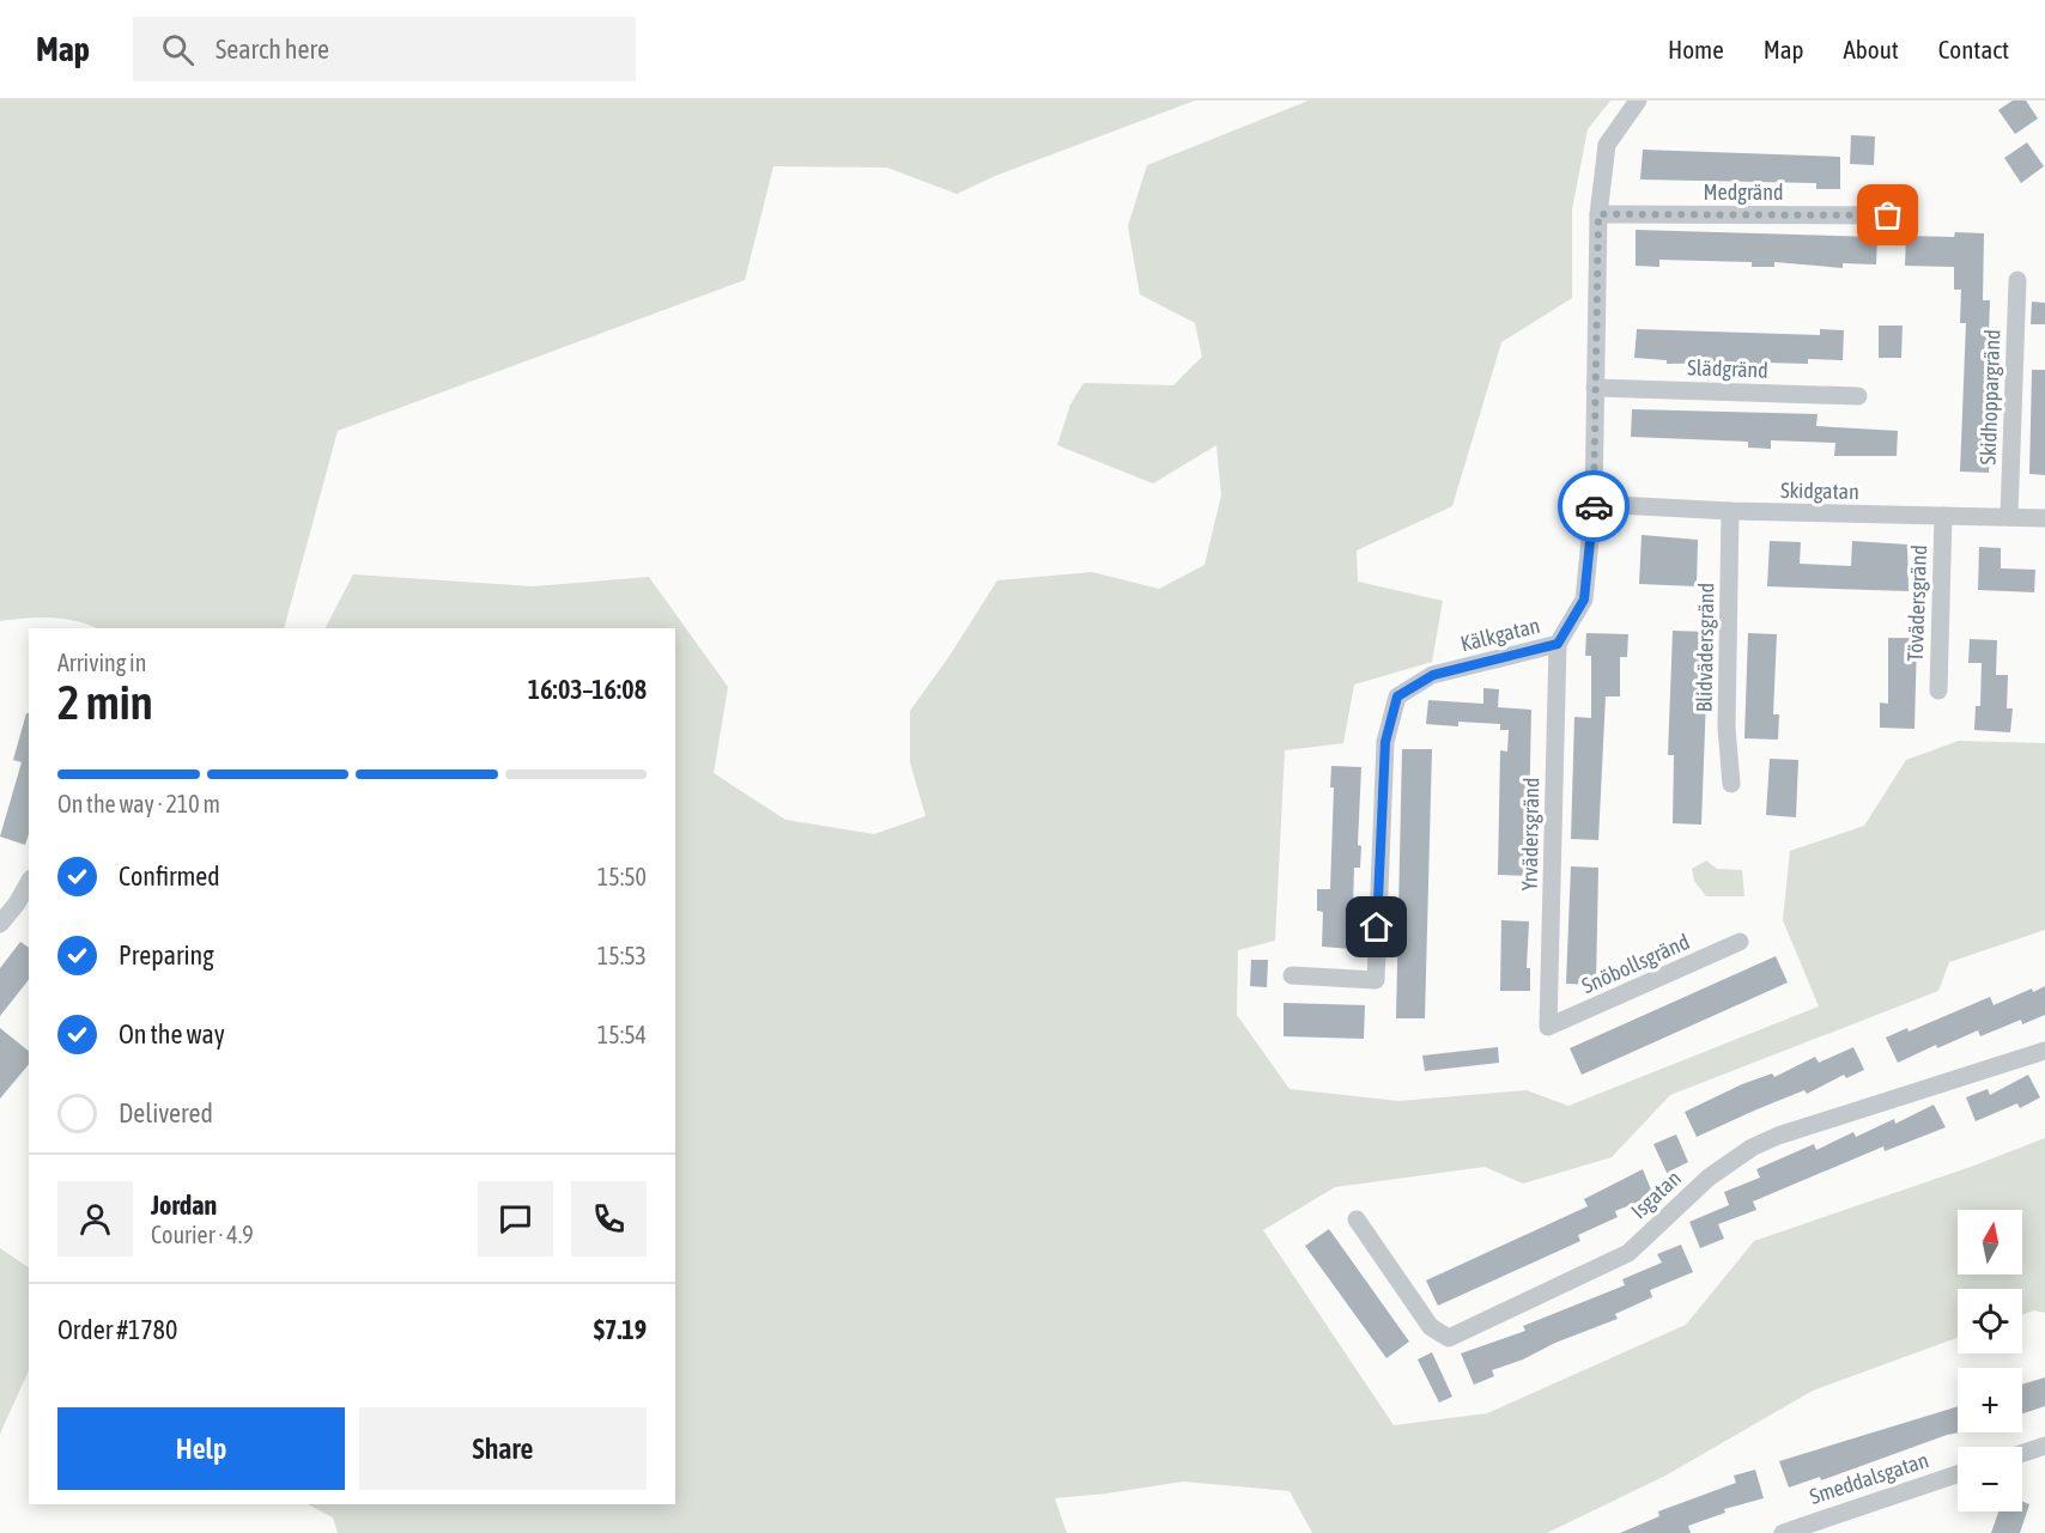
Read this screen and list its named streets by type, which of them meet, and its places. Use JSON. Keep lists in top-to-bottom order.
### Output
{
  "streets": {
    "street": [
      "Medgränd",
      "Slädgränd",
      "Skidhoppargränd",
      "Skidgatan",
      "Tövädersgränd",
      "Kälkgatan",
      "Blidvädersgränd",
      "Yrvädersgränd",
      "Snöbollsgränd",
      "Isgatan",
      "Smeddalsgatan"
    ]
  },
  "crossings": [
    ["Medgränd", "Kälkgatan"],
    ["Slädgränd", "Kälkgatan"],
    ["Skidhoppargränd", "Skidgatan"],
    ["Skidgatan", "Tövädersgränd"],
    ["Skidgatan", "Kälkgatan"],
    ["Skidgatan", "Blidvädersgränd"],
    ["Kälkgatan", "Yrvädersgränd"],
    ["Yrvädersgränd", "Snöbollsgränd"]
  ],
  "north": "top",
  "page": {
    "header": "Map",
    "search": "Search here",
    "nav": [
      "Home",
      "Map",
      "About",
      "Contact"
    ],
    "heading": ["2 min", "Arriving in", "16:03–16:08"],
    "panel": [
      "Jordan",
      "Courier · 4.9",
      "Order #1780",
      "$7.19"
    ],
    "bar": "On the way · 210 m",
    "list": [
      ["Confirmed", "15:50"],
      ["Preparing", "15:53"],
      ["On the way", "15:54"],
      "Delivered"
    ],
    "map_buttons": ["+", "−"],
    "buttons": ["Help", "Share"]
  }
}
